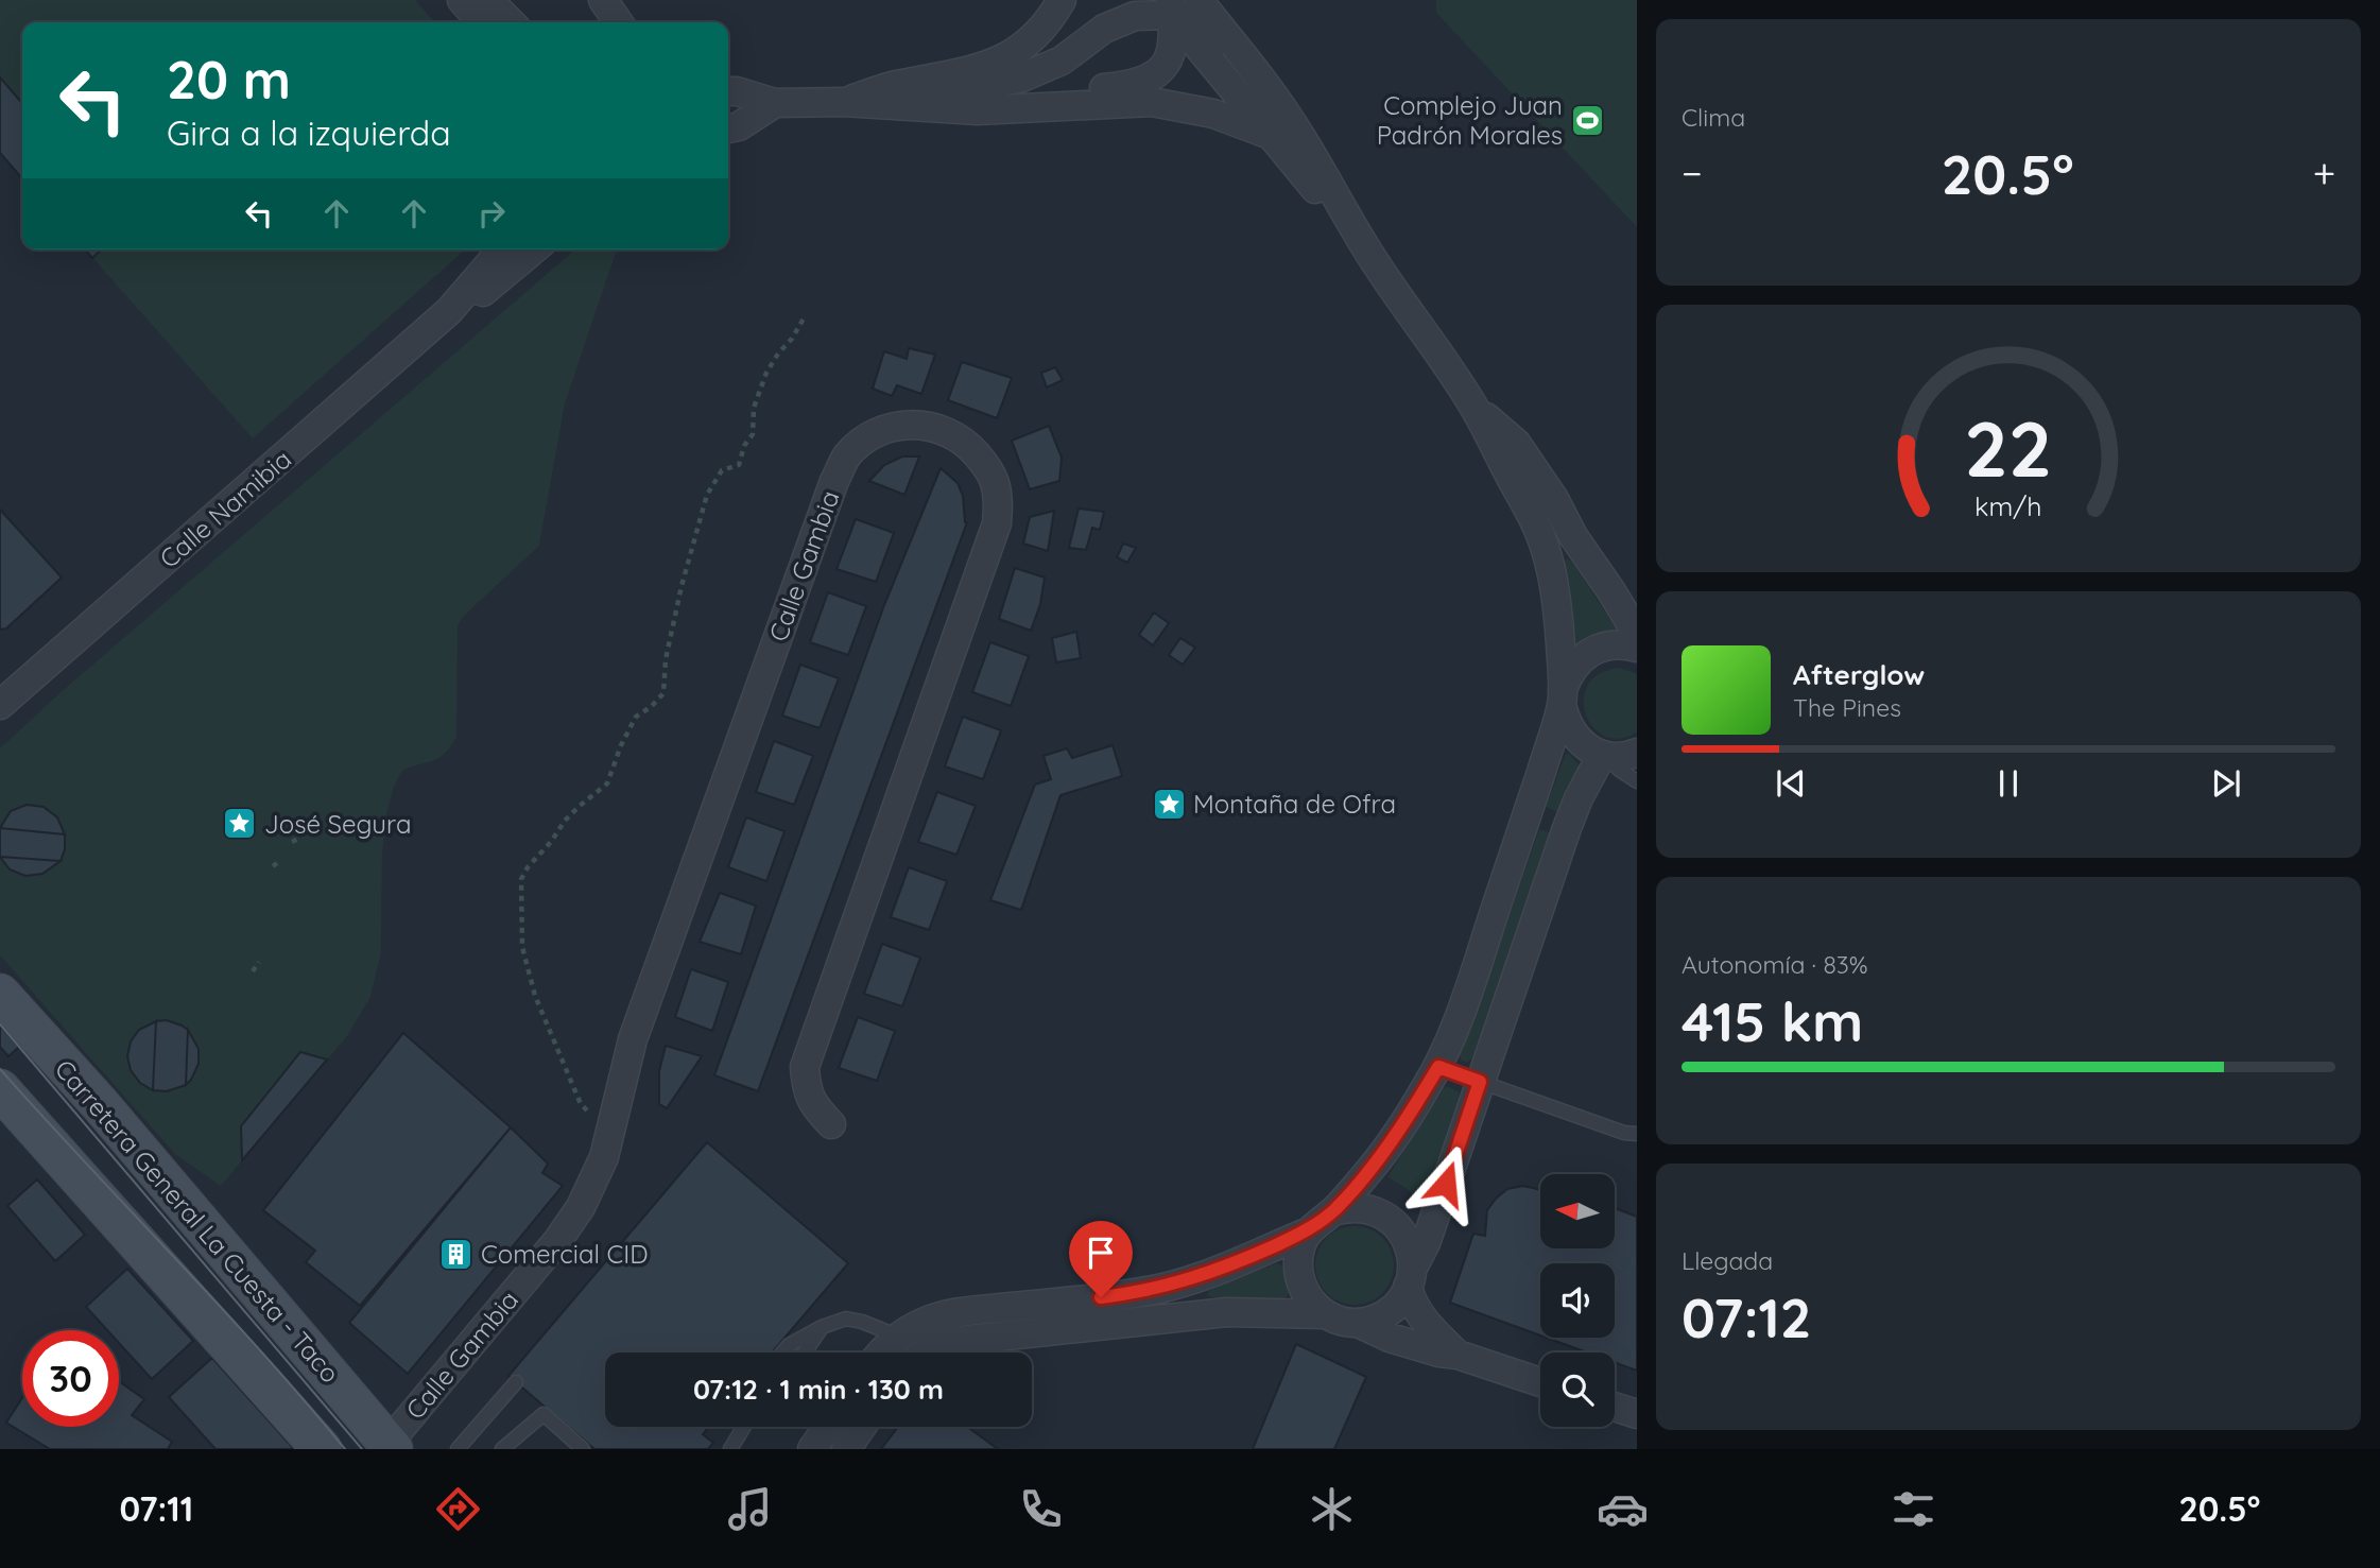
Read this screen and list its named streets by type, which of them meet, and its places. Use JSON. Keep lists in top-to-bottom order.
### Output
{
  "streets": {
    "main road": ["Carretera General La Cuesta - Taco"],
    "street": ["Calle Namibia", "Calle Gambia"]
  },
  "crossings": [
    ["Calle Gambia", "Carretera General La Cuesta - Taco"]
  ],
  "places": {
    "sports": ["Complejo Juan Padrón Morales"],
    "place": ["Montaña de Ofra", "José Segura"],
    "building": ["Comercial CID"]
  },
  "north": "left",
  "page": {
    "tile": [
      "Clima",
      ["Autonomía · 83%", "415 km"],
      ["Llegada", "07:12"]
    ],
    "turn": ["20 m", "Gira a la izquierda"],
    "heat": ["−", "20.5°", "+"],
    "song": ["Afterglow", "The Pines"],
    "limit": "30",
    "trip": "07:12 · 1 min · 130 m",
    "tabs": ["07:11", "20.5°"],
    "gauge": ["22", "km/h"]
  }
}
